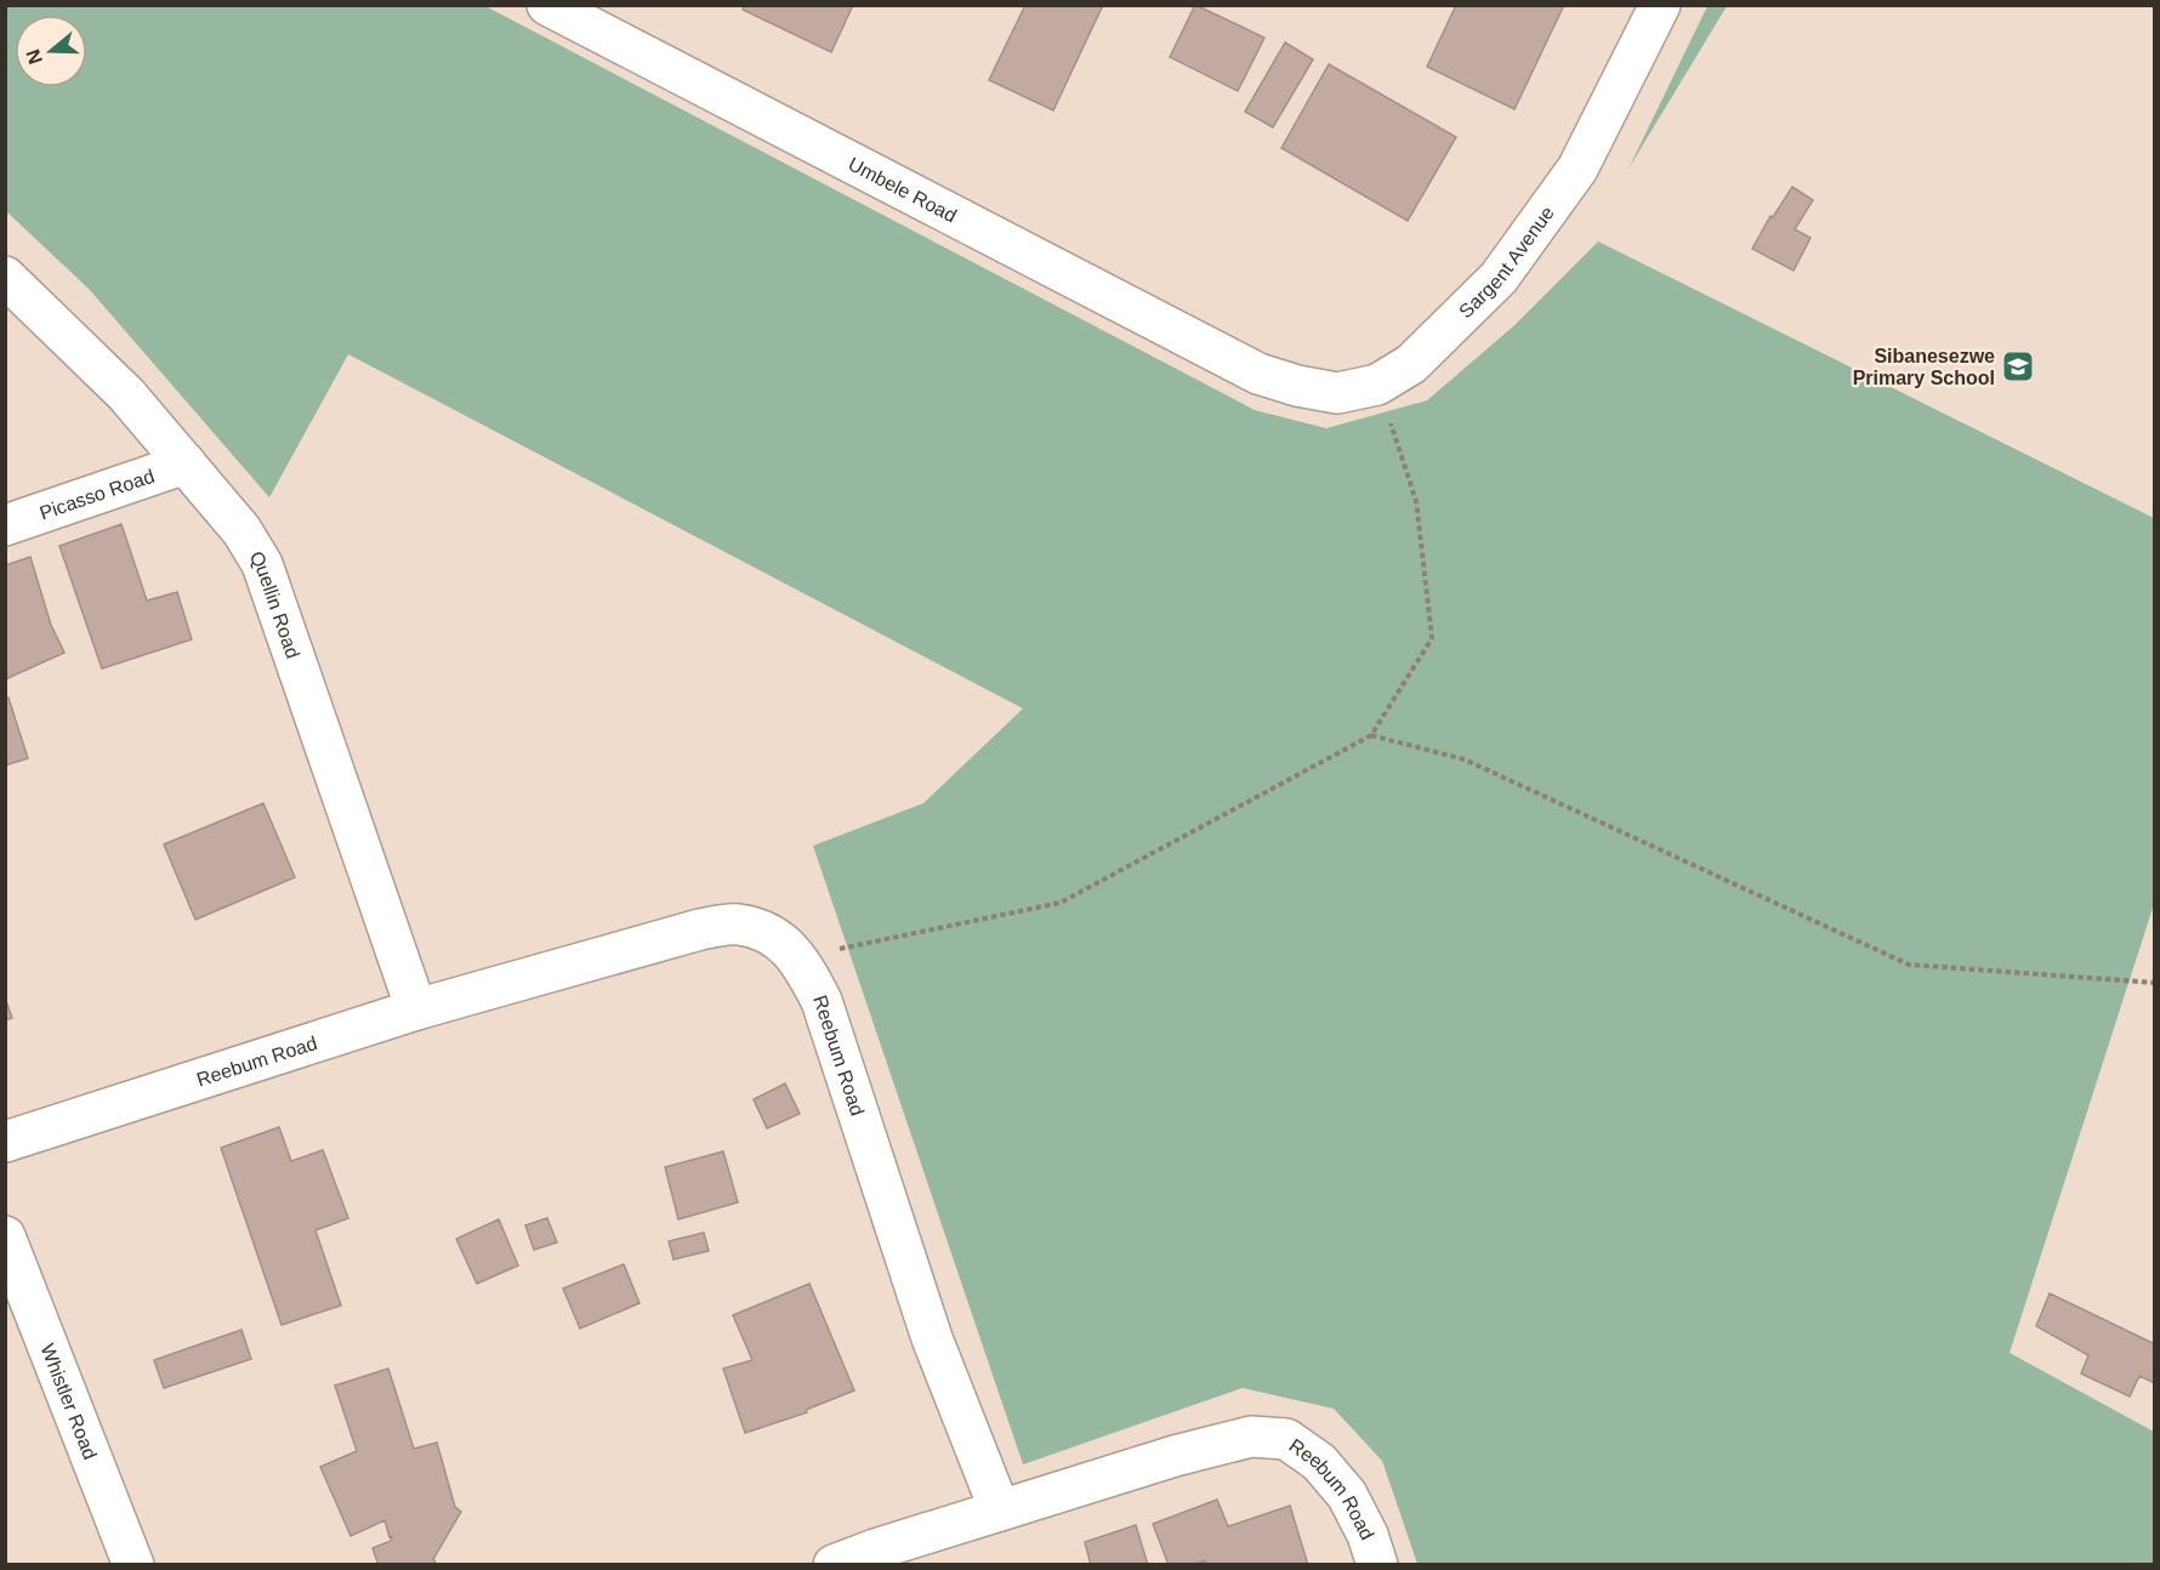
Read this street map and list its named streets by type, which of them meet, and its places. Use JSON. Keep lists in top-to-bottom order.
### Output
{
  "streets": {
    "street": [
      "Umbele Road",
      "Sargent Avenue",
      "Picasso Road",
      "Quellin Road",
      "Reebum Road",
      "Whistler Road"
    ]
  },
  "crossings": [
    ["Umbele Road", "Sargent Avenue"],
    ["Picasso Road", "Quellin Road"],
    ["Quellin Road", "Reebum Road"]
  ],
  "places": {
    "school or university": ["Sibanesezwe Primary School"]
  },
  "north": "left"
}
